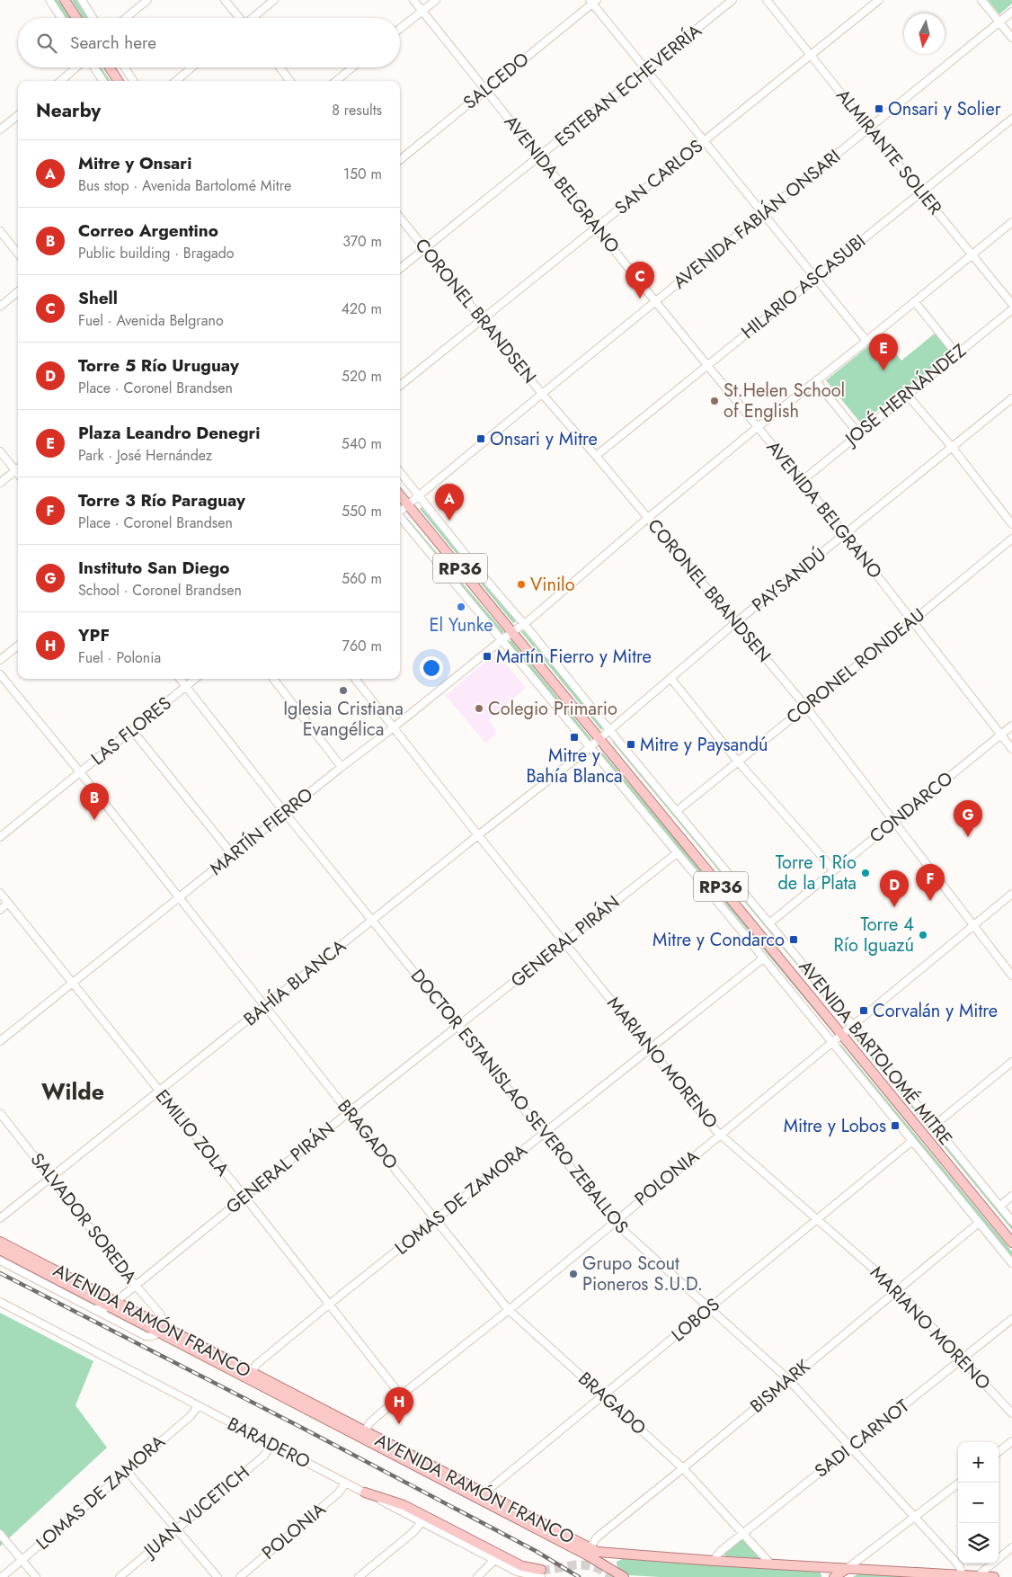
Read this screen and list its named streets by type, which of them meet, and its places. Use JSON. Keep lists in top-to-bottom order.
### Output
{
  "streets": {
    "main road": ["RP36", "AVENIDA BARTOLOMÉ MITRE", "AVENIDA RAMÓN FRANCO"],
    "street": [
      "SALCEDO",
      "ESTEBAN ECHEVERRÍA",
      "ALMIRANTE SOLIER",
      "SAN CARLOS",
      "AVENIDA BELGRANO",
      "AVENIDA FABIÁN ONSARI",
      "HILARIO ASCASUBI",
      "CORONEL BRANDSEN",
      "JOSÉ HERNÁNDEZ",
      "PAYSANDÚ",
      "CORONEL RONDEAU",
      "LAS FLORES",
      "CONDARCO",
      "MARTÍN FIERRO",
      "GENERAL PIRÁN",
      "BAHÍA BLANCA",
      "MARIANO MORENO",
      "DOCTOR ESTANISLAO SEVERO ZEBALLOS",
      "EMILIO ZOLA",
      "BRAGADO",
      "POLONIA",
      "LOMAS DE ZAMORA",
      "SALVADOR SOREDA",
      "LOBOS",
      "BISMARK",
      "SADI CARNOT",
      "BARADERO",
      "JUAN VUCETICH"
    ]
  },
  "crossings": [
    ["SALCEDO", "AVENIDA BELGRANO"],
    ["ESTEBAN ECHEVERRÍA", "AVENIDA BELGRANO"],
    ["ESTEBAN ECHEVERRÍA", "CORONEL BRANDSEN"],
    ["ALMIRANTE SOLIER", "SAN CARLOS"],
    ["ALMIRANTE SOLIER", "AVENIDA FABIÁN ONSARI"],
    ["ALMIRANTE SOLIER", "HILARIO ASCASUBI"],
    ["ALMIRANTE SOLIER", "MARTÍN FIERRO"],
    ["SAN CARLOS", "AVENIDA BELGRANO"],
    ["SAN CARLOS", "CORONEL BRANDSEN"],
    ["AVENIDA BELGRANO", "AVENIDA FABIÁN ONSARI"],
    ["AVENIDA BELGRANO", "HILARIO ASCASUBI"],
    ["AVENIDA BELGRANO", "JOSÉ HERNÁNDEZ"],
    ["AVENIDA BELGRANO", "PAYSANDÚ"],
    ["AVENIDA BELGRANO", "CORONEL RONDEAU"],
    ["AVENIDA BELGRANO", "CONDARCO"],
    ["AVENIDA BELGRANO", "MARTÍN FIERRO"],
    ["AVENIDA FABIÁN ONSARI", "CORONEL BRANDSEN"],
    ["AVENIDA FABIÁN ONSARI", "AVENIDA BARTOLOMÉ MITRE"],
    ["HILARIO ASCASUBI", "CORONEL BRANDSEN"],
    ["CORONEL BRANDSEN", "PAYSANDÚ"],
    ["CORONEL BRANDSEN", "CORONEL RONDEAU"],
    ["CORONEL BRANDSEN", "CONDARCO"],
    ["CORONEL BRANDSEN", "MARTÍN FIERRO"],
    ["CORONEL BRANDSEN", "POLONIA"],
    ["PAYSANDÚ", "BAHÍA BLANCA"],
    ["PAYSANDÚ", "AVENIDA BARTOLOMÉ MITRE"],
    ["CORONEL RONDEAU", "AVENIDA BARTOLOMÉ MITRE"],
    ["LAS FLORES", "DOCTOR ESTANISLAO SEVERO ZEBALLOS"],
    ["LAS FLORES", "BRAGADO"],
    ["CONDARCO", "AVENIDA BARTOLOMÉ MITRE"],
    ["MARTÍN FIERRO", "AVENIDA BARTOLOMÉ MITRE"],
    ["MARTÍN FIERRO", "MARIANO MORENO"],
    ["MARTÍN FIERRO", "DOCTOR ESTANISLAO SEVERO ZEBALLOS"],
    ["MARTÍN FIERRO", "EMILIO ZOLA"],
    ["MARTÍN FIERRO", "BRAGADO"],
    ["GENERAL PIRÁN", "AVENIDA BARTOLOMÉ MITRE"],
    ["GENERAL PIRÁN", "MARIANO MORENO"],
    ["GENERAL PIRÁN", "DOCTOR ESTANISLAO SEVERO ZEBALLOS"],
    ["GENERAL PIRÁN", "EMILIO ZOLA"],
    ["GENERAL PIRÁN", "BRAGADO"],
    ["GENERAL PIRÁN", "SALVADOR SOREDA"],
    ["GENERAL PIRÁN", "AVENIDA RAMÓN FRANCO"],
    ["BAHÍA BLANCA", "AVENIDA BARTOLOMÉ MITRE"],
    ["BAHÍA BLANCA", "MARIANO MORENO"],
    ["BAHÍA BLANCA", "DOCTOR ESTANISLAO SEVERO ZEBALLOS"],
    ["BAHÍA BLANCA", "EMILIO ZOLA"],
    ["BAHÍA BLANCA", "BRAGADO"],
    ["BAHÍA BLANCA", "SALVADOR SOREDA"],
    ["AVENIDA BARTOLOMÉ MITRE", "POLONIA"],
    ["AVENIDA BARTOLOMÉ MITRE", "LOMAS DE ZAMORA"],
    ["AVENIDA BARTOLOMÉ MITRE", "LOBOS"],
    ["AVENIDA BARTOLOMÉ MITRE", "BISMARK"],
    ["MARIANO MORENO", "POLONIA"],
    ["MARIANO MORENO", "LOMAS DE ZAMORA"],
    ["MARIANO MORENO", "LOBOS"],
    ["MARIANO MORENO", "BISMARK"],
    ["MARIANO MORENO", "SADI CARNOT"],
    ["DOCTOR ESTANISLAO SEVERO ZEBALLOS", "POLONIA"],
    ["DOCTOR ESTANISLAO SEVERO ZEBALLOS", "LOMAS DE ZAMORA"],
    ["DOCTOR ESTANISLAO SEVERO ZEBALLOS", "LOBOS"],
    ["DOCTOR ESTANISLAO SEVERO ZEBALLOS", "AVENIDA RAMÓN FRANCO"],
    ["DOCTOR ESTANISLAO SEVERO ZEBALLOS", "BISMARK"],
    ["DOCTOR ESTANISLAO SEVERO ZEBALLOS", "SADI CARNOT"],
    ["EMILIO ZOLA", "POLONIA"],
    ["EMILIO ZOLA", "LOMAS DE ZAMORA"],
    ["BRAGADO", "POLONIA"],
    ["BRAGADO", "LOMAS DE ZAMORA"],
    ["BRAGADO", "LOBOS"],
    ["BRAGADO", "AVENIDA RAMÓN FRANCO"],
    ["BRAGADO", "BISMARK"],
    ["BRAGADO", "SADI CARNOT"],
    ["POLONIA", "AVENIDA RAMÓN FRANCO"],
    ["POLONIA", "BARADERO"],
    ["LOMAS DE ZAMORA", "AVENIDA RAMÓN FRANCO"],
    ["LOMAS DE ZAMORA", "BARADERO"],
    ["SALVADOR SOREDA", "AVENIDA RAMÓN FRANCO"],
    ["LOBOS", "AVENIDA RAMÓN FRANCO"],
    ["AVENIDA RAMÓN FRANCO", "BISMARK"],
    ["AVENIDA RAMÓN FRANCO", "SADI CARNOT"],
    ["BARADERO", "JUAN VUCETICH"]
  ],
  "districts": ["Wilde"],
  "places": {
    "transit": [
      "Onsari y Solier",
      "Onsari y Mitre",
      "Martín Fierro y Mitre",
      "Mitre y Bahía Blanca",
      "Mitre y Paysandú",
      "Mitre y Condarco",
      "Corvalán y Mitre",
      "Mitre y Lobos"
    ],
    "other": [
      "St.Helen School of English",
      "Vinilo",
      "El Yunke",
      "Iglesia Cristiana Evangélica",
      "Colegio Primario",
      "Torre 1 Río de la Plata",
      "Torre 4 Río Iguazú",
      "Grupo Scout Pioneros S.U.D."
    ]
  },
  "north": "bottom",
  "page": {
    "search": "Search here",
    "heading": ["Nearby", "8 results"],
    "list": [
      {
        "mark": "A",
        "name": "Mitre y Onsari",
        "note": "Bus stop · Avenida Bartolomé Mitre",
        "value": "150 m"
      },
      {
        "mark": "B",
        "name": "Correo Argentino",
        "note": "Public building · Bragado",
        "value": "370 m"
      },
      {
        "mark": "C",
        "name": "Shell",
        "note": "Fuel · Avenida Belgrano",
        "value": "420 m"
      },
      {
        "mark": "D",
        "name": "Torre 5 Río Uruguay",
        "note": "Place · Coronel Brandsen",
        "value": "520 m"
      },
      {
        "mark": "E",
        "name": "Plaza Leandro Denegri",
        "note": "Park · José Hernández",
        "value": "540 m"
      },
      {
        "mark": "F",
        "name": "Torre 3 Río Paraguay",
        "note": "Place · Coronel Brandsen",
        "value": "550 m"
      },
      {
        "mark": "G",
        "name": "Instituto San Diego",
        "note": "School · Coronel Brandsen",
        "value": "560 m"
      },
      {
        "mark": "H",
        "name": "YPF",
        "note": "Fuel · Polonia",
        "value": "760 m"
      }
    ],
    "pins": [
      "C",
      "E",
      "A",
      "B",
      "G",
      "F",
      "D",
      "H"
    ],
    "map_buttons": ["+", "−"]
  }
}
